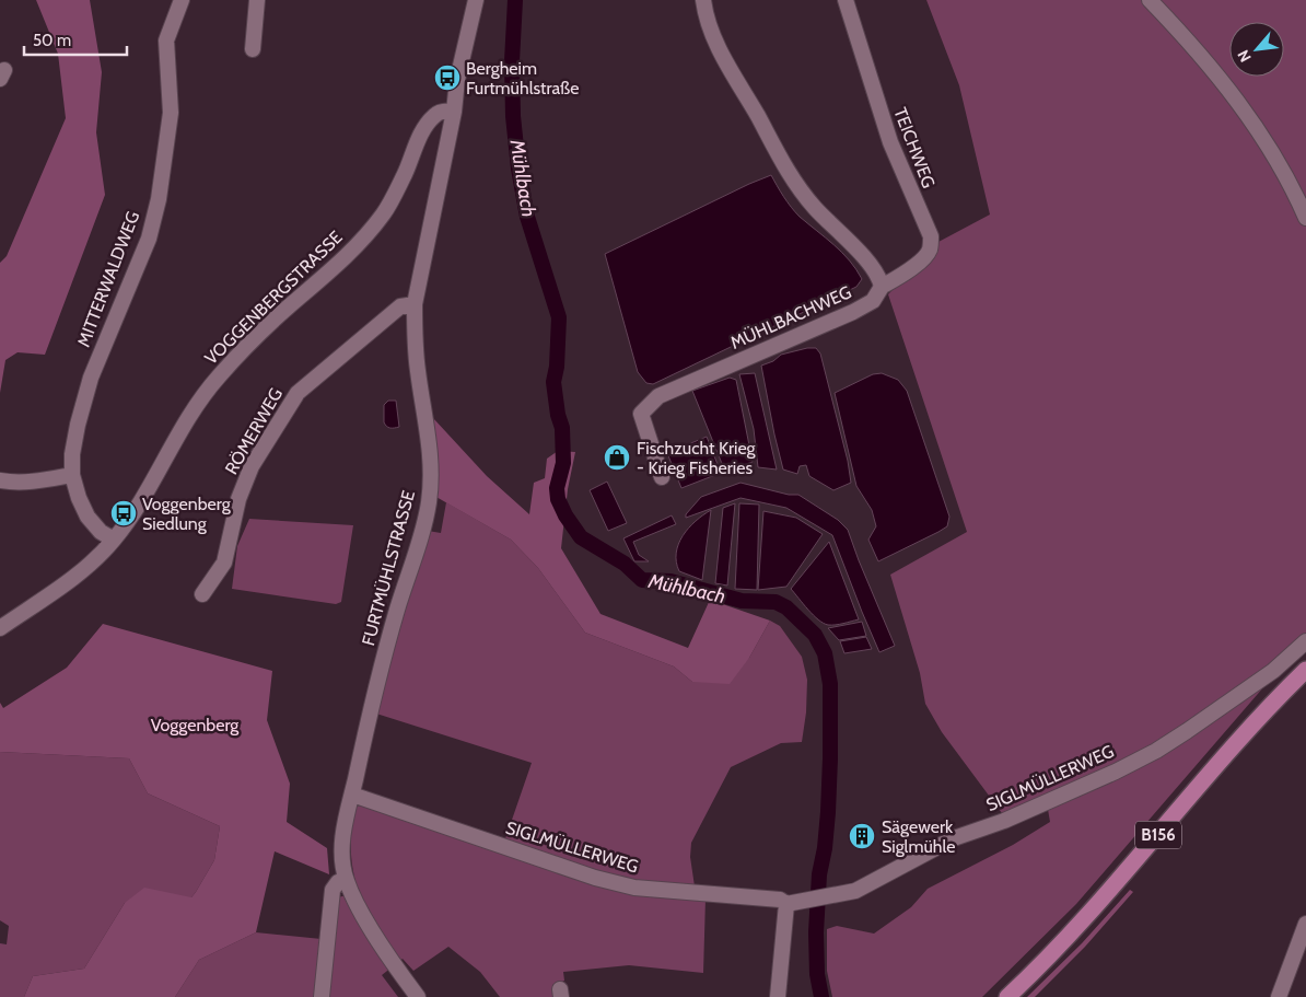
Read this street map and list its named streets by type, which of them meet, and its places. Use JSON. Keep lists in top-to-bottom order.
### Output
{
  "streets": {
    "main road": ["B156"],
    "street": [
      "TEICHWEG",
      "MITTERWALDWEG",
      "VOGGENBERGSTRASSE",
      "MÜHLBACHWEG",
      "RÖMERWEG",
      "FURTMÜHLSTRASSE",
      "SIGLMÜLLERWEG"
    ]
  },
  "crossings": [
    ["TEICHWEG", "MÜHLBACHWEG"],
    ["MITTERWALDWEG", "VOGGENBERGSTRASSE"],
    ["VOGGENBERGSTRASSE", "FURTMÜHLSTRASSE"],
    ["RÖMERWEG", "FURTMÜHLSTRASSE"],
    ["FURTMÜHLSTRASSE", "SIGLMÜLLERWEG"]
  ],
  "water": ["Mühlbach"],
  "parks": ["Voggenberg"],
  "places": {
    "bus stop": ["Bergheim Furtmühlstraße", "Voggenberg Siedlung"],
    "shop": ["Fischzucht Krieg - Krieg Fisheries"],
    "building": ["Sägewerk Siglmühle"]
  },
  "scale_bar": "50 m",
  "north": "bottom left"
}
